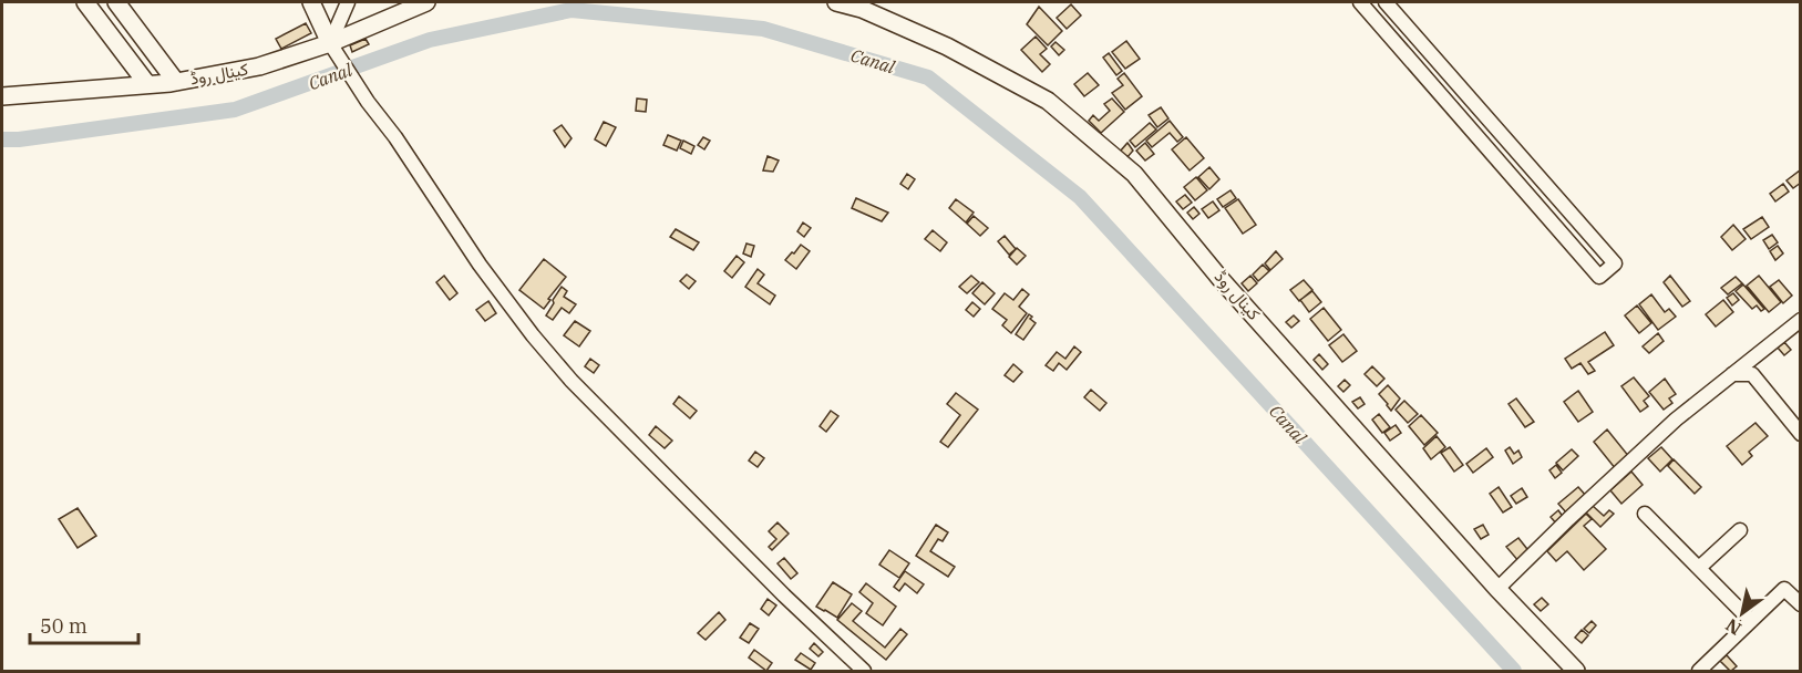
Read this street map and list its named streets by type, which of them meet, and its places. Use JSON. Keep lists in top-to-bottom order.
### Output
{
  "streets": {
    "street": ["کینال روڈ"]
  },
  "water": ["Canal"],
  "scale_bar": "50 m",
  "north": "bottom left"
}
